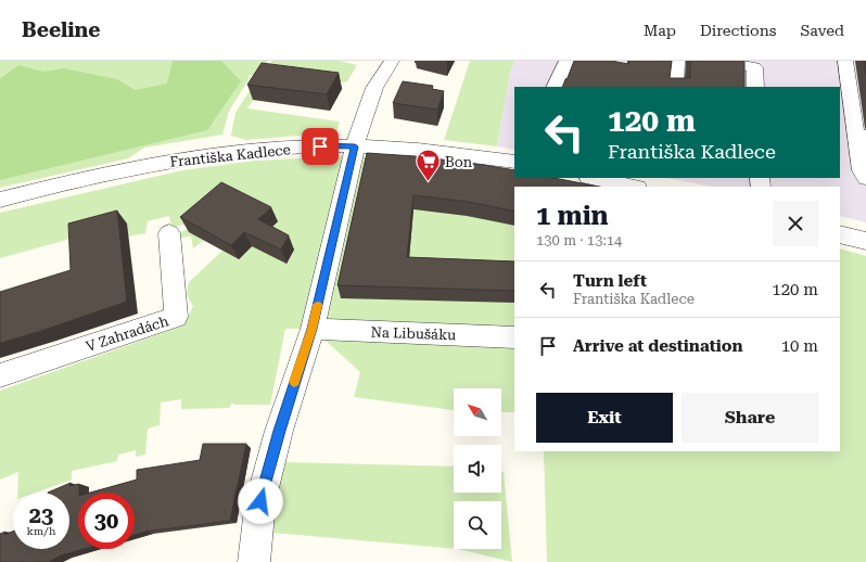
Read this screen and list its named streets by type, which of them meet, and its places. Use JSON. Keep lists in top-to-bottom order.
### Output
{
  "streets": {
    "street": ["Františka Kadlece", "V Zahradách", "Na Libušáku"]
  },
  "places": {
    "supermarket": ["Bon"]
  },
  "north": "top left",
  "page": {
    "header": "Beeline",
    "nav": ["Map", "Directions", "Saved"],
    "turn": ["120 m", "Františka Kadlece"],
    "heading": ["1 min", "130 m · 13:14"],
    "list": [
      {
        "name": "Turn left",
        "note": "Františka Kadlece",
        "value": "120 m"
      },
      {
        "name": "Arrive at destination",
        "value": "10 m"
      }
    ],
    "buttons": ["Exit", "Share"],
    "speed": "23 km/h",
    "limit": "30"
  }
}
